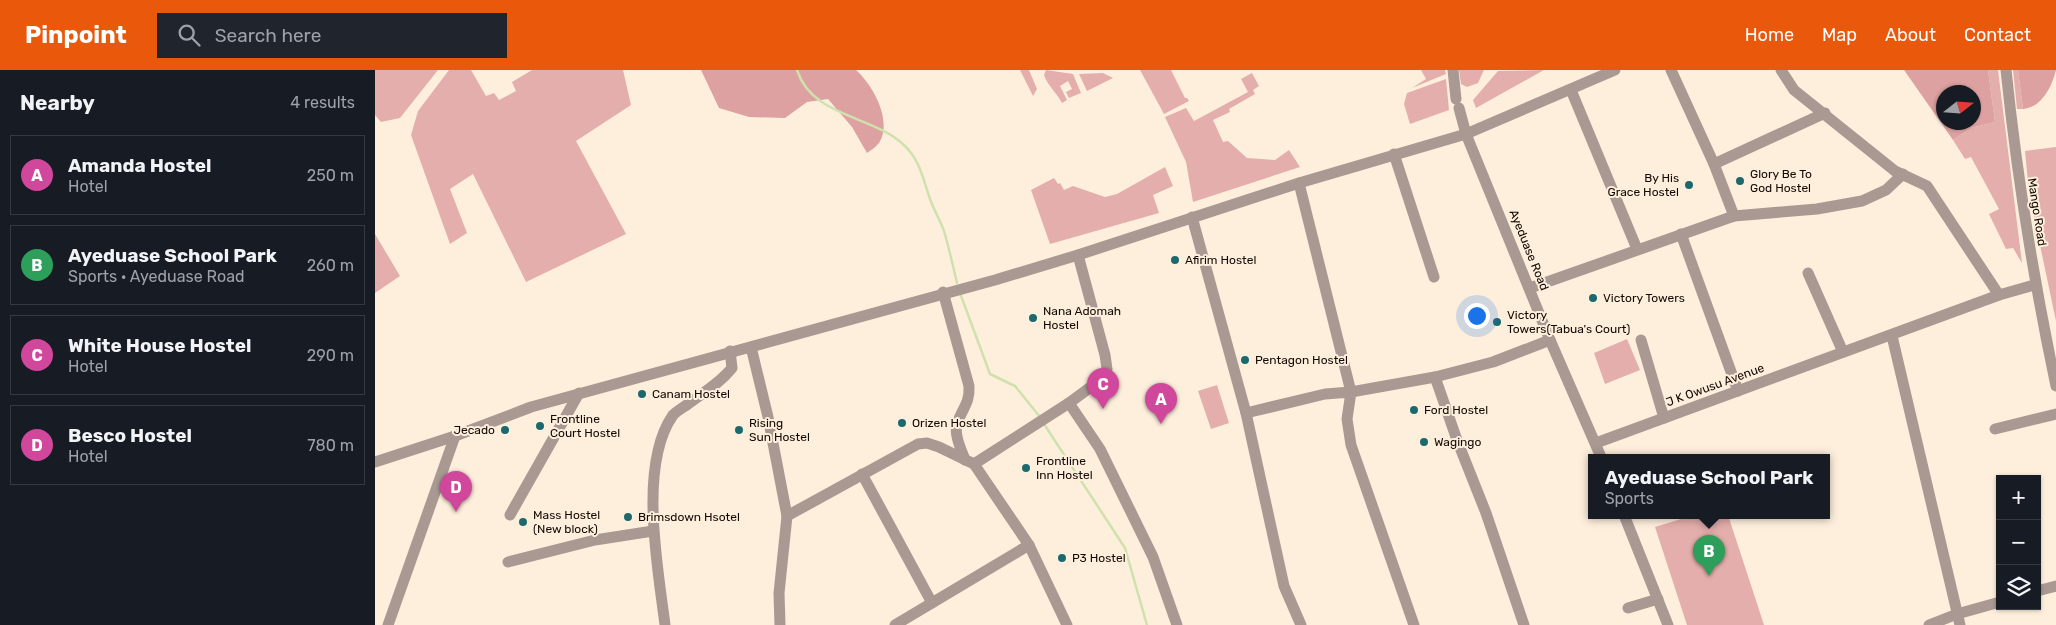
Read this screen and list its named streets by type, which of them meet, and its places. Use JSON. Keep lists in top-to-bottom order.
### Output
{
  "streets": {
    "street": ["Mango Road", "Ayeduase Road", "J K Owusu Avenue"]
  },
  "crossings": [
    ["Mango Road", "J K Owusu Avenue"],
    ["Ayeduase Road", "J K Owusu Avenue"]
  ],
  "places": [
    "Glory Be To God Hostel",
    "By His Grace Hostel",
    "Afirim Hostel",
    "Victory Towers",
    "Nana Adomah Hostel",
    "Victory Towers(Tabua's Court)",
    "Pentagon Hostel",
    "Canam Hostel",
    "Ford Hostel",
    "Orizen Hostel",
    "Frontline Court Hostel",
    "Jecado",
    "Rising Sun Hostel",
    "Wagingo",
    "Frontline Inn Hostel",
    "Brimsdown Hsotel",
    "Mass Hostel (New block)",
    "P3 Hostel"
  ],
  "north": "right",
  "page": {
    "header": "Pinpoint",
    "search": "Search here",
    "nav": [
      "Home",
      "Map",
      "About",
      "Contact"
    ],
    "heading": ["Nearby", "4 results"],
    "list": [
      {
        "mark": "A",
        "name": "Amanda Hostel",
        "note": "Hotel",
        "value": "250 m"
      },
      {
        "mark": "B",
        "name": "Ayeduase School Park",
        "note": "Sports · Ayeduase Road",
        "value": "260 m"
      },
      {
        "mark": "C",
        "name": "White House Hostel",
        "note": "Hotel",
        "value": "290 m"
      },
      {
        "mark": "D",
        "name": "Besco Hostel",
        "note": "Hotel",
        "value": "780 m"
      }
    ],
    "pins": [
      "C",
      "A",
      "D",
      "B"
    ],
    "popup": ["Ayeduase School Park", "Sports"],
    "map_buttons": ["+", "−"]
  }
}
